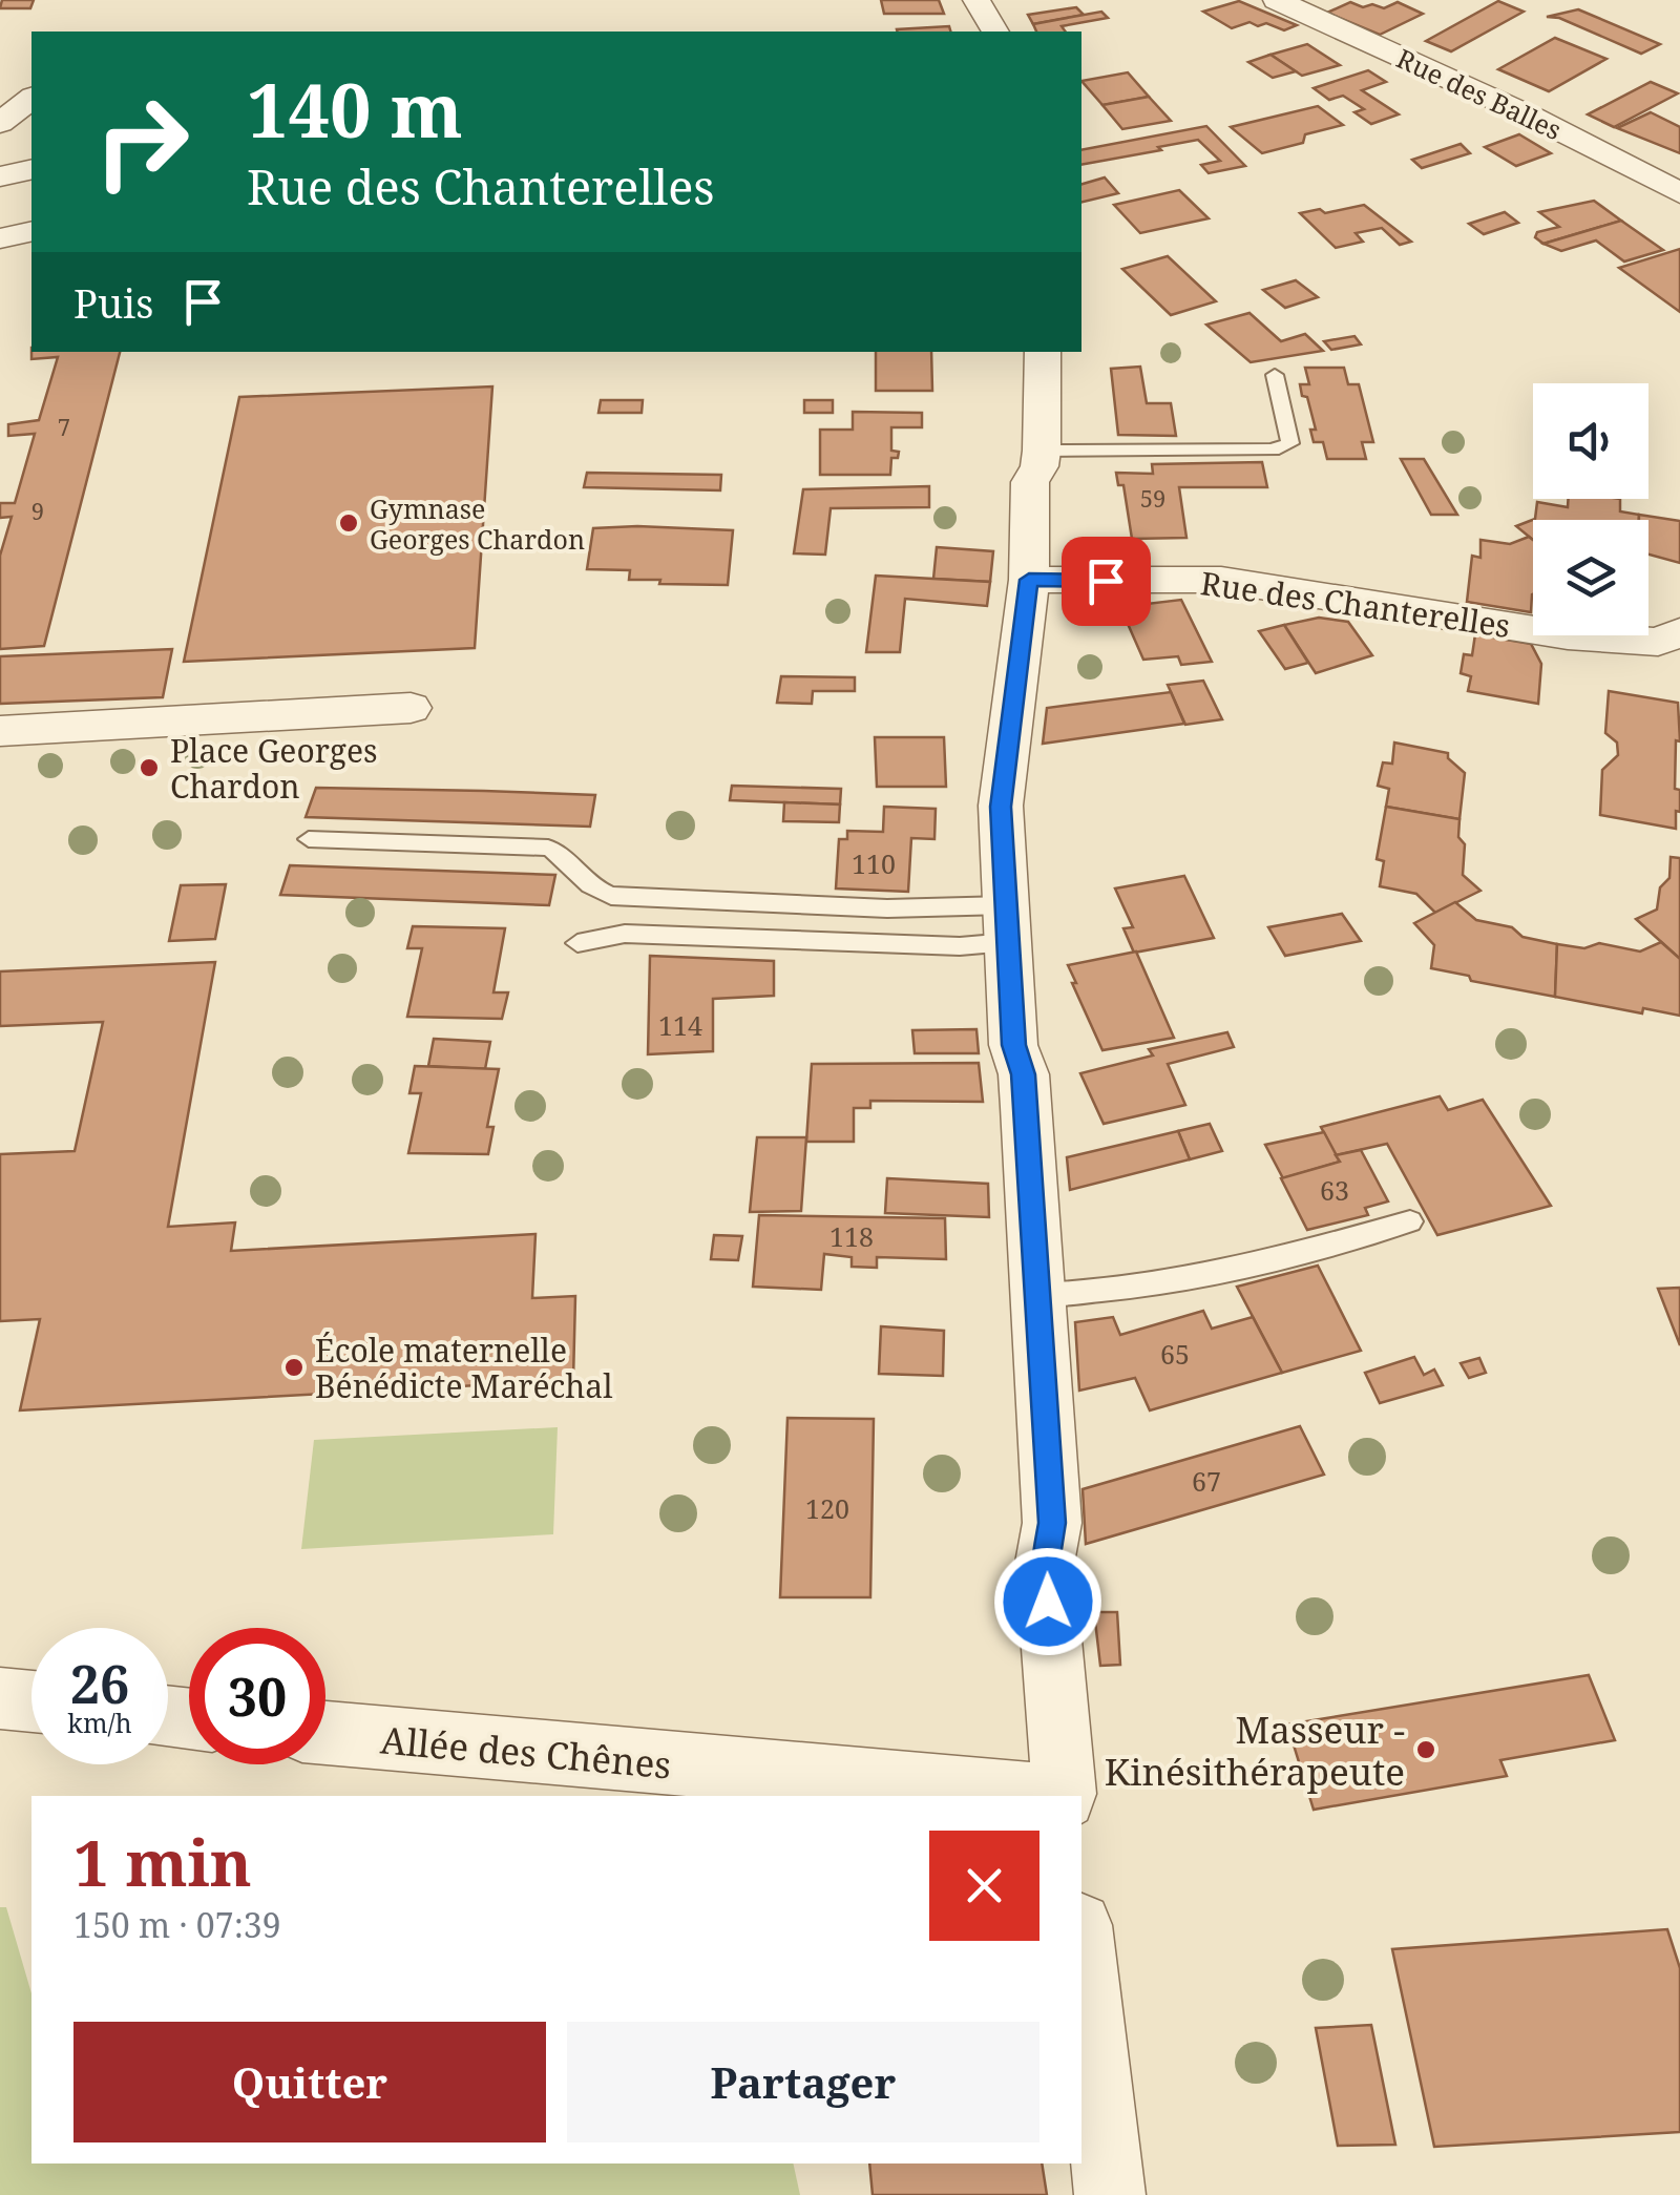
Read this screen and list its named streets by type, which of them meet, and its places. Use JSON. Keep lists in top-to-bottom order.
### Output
{
  "streets": {
    "street": ["Rue des Balles", "Rue des Chanterelles", "Allée des Chênes"]
  },
  "places": [
    "Gymnase Georges Chardon",
    "Place Georges Chardon",
    "École maternelle Bénédicte Maréchal",
    "Masseur - Kinésithérapeute"
  ],
  "house_numbers": [
    "7",
    "59",
    "9",
    "110",
    "114",
    "63",
    "118",
    "65",
    "67",
    "120"
  ],
  "page": {
    "turn": ["140 m", "Rue des Chanterelles"],
    "then": "Puis",
    "speed": "26 km/h",
    "limit": "30",
    "heading": ["1 min", "150 m · 07:39"],
    "buttons": ["Quitter", "Partager"]
  }
}
